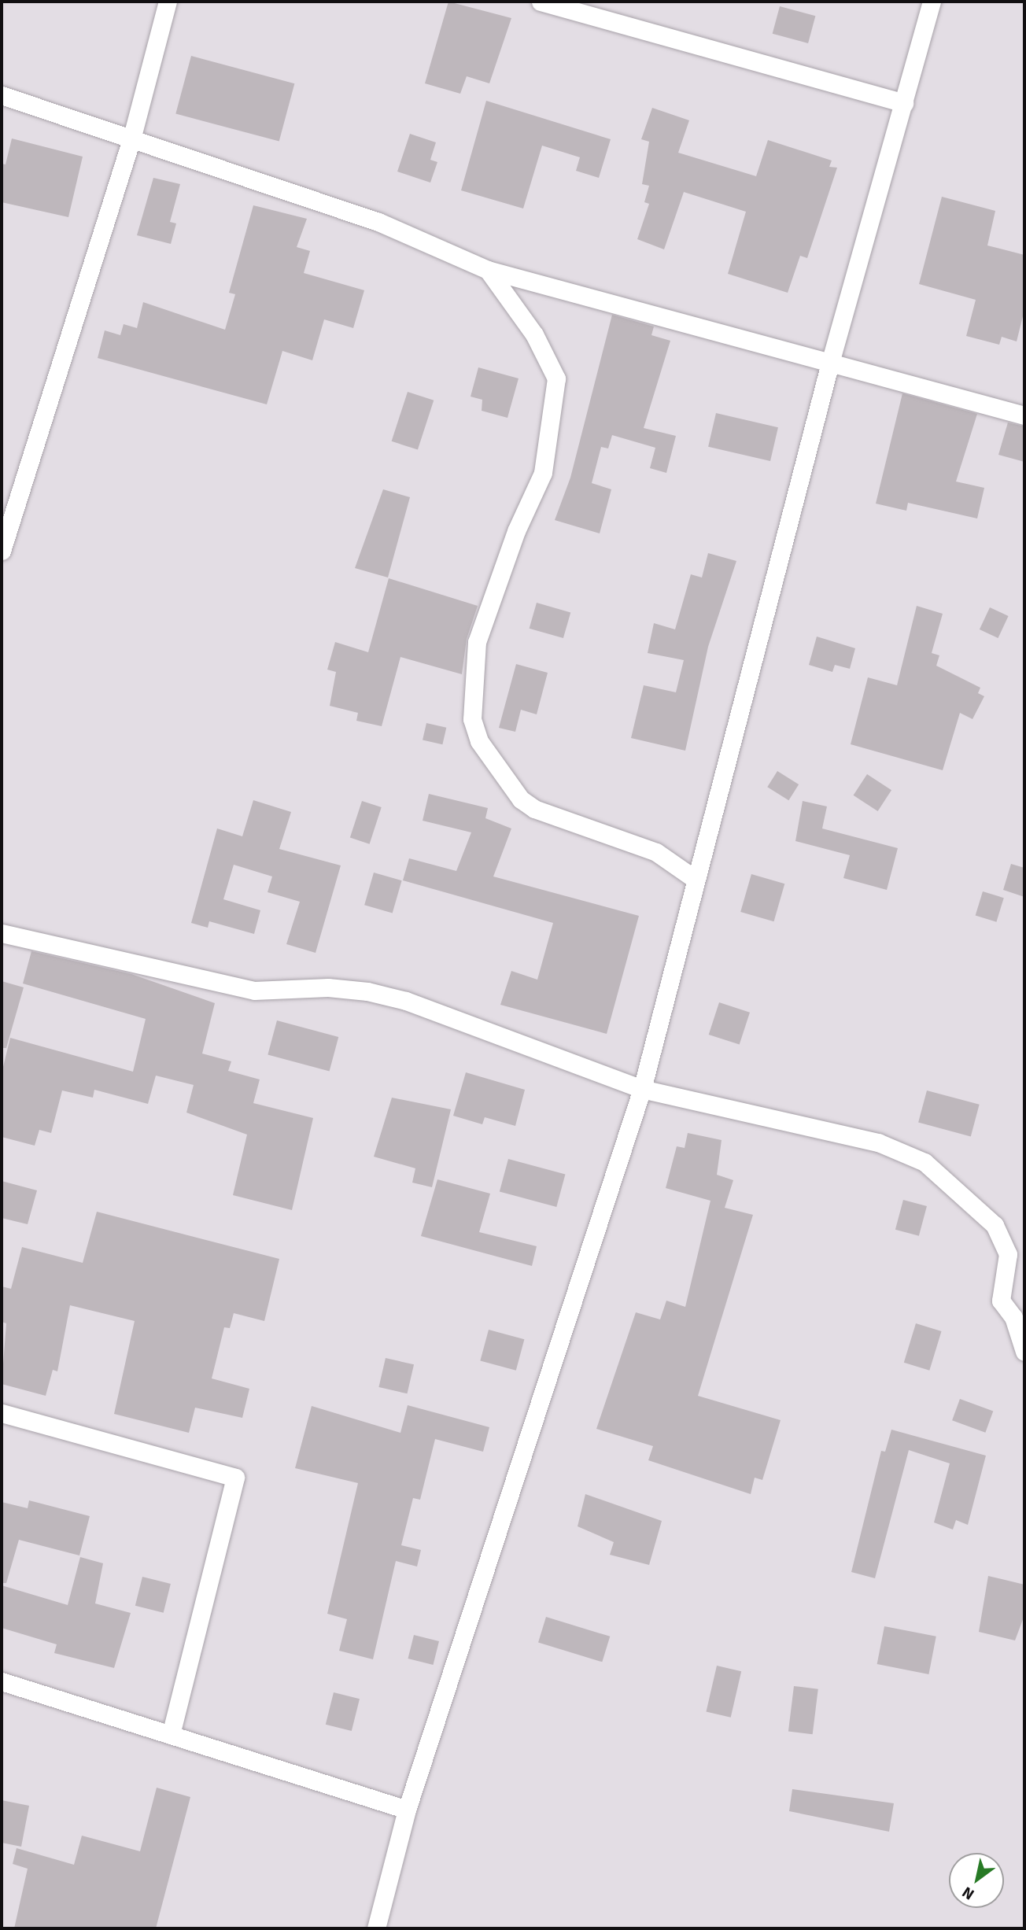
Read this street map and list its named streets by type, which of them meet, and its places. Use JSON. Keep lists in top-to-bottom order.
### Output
{
  "north": "bottom left"
}
